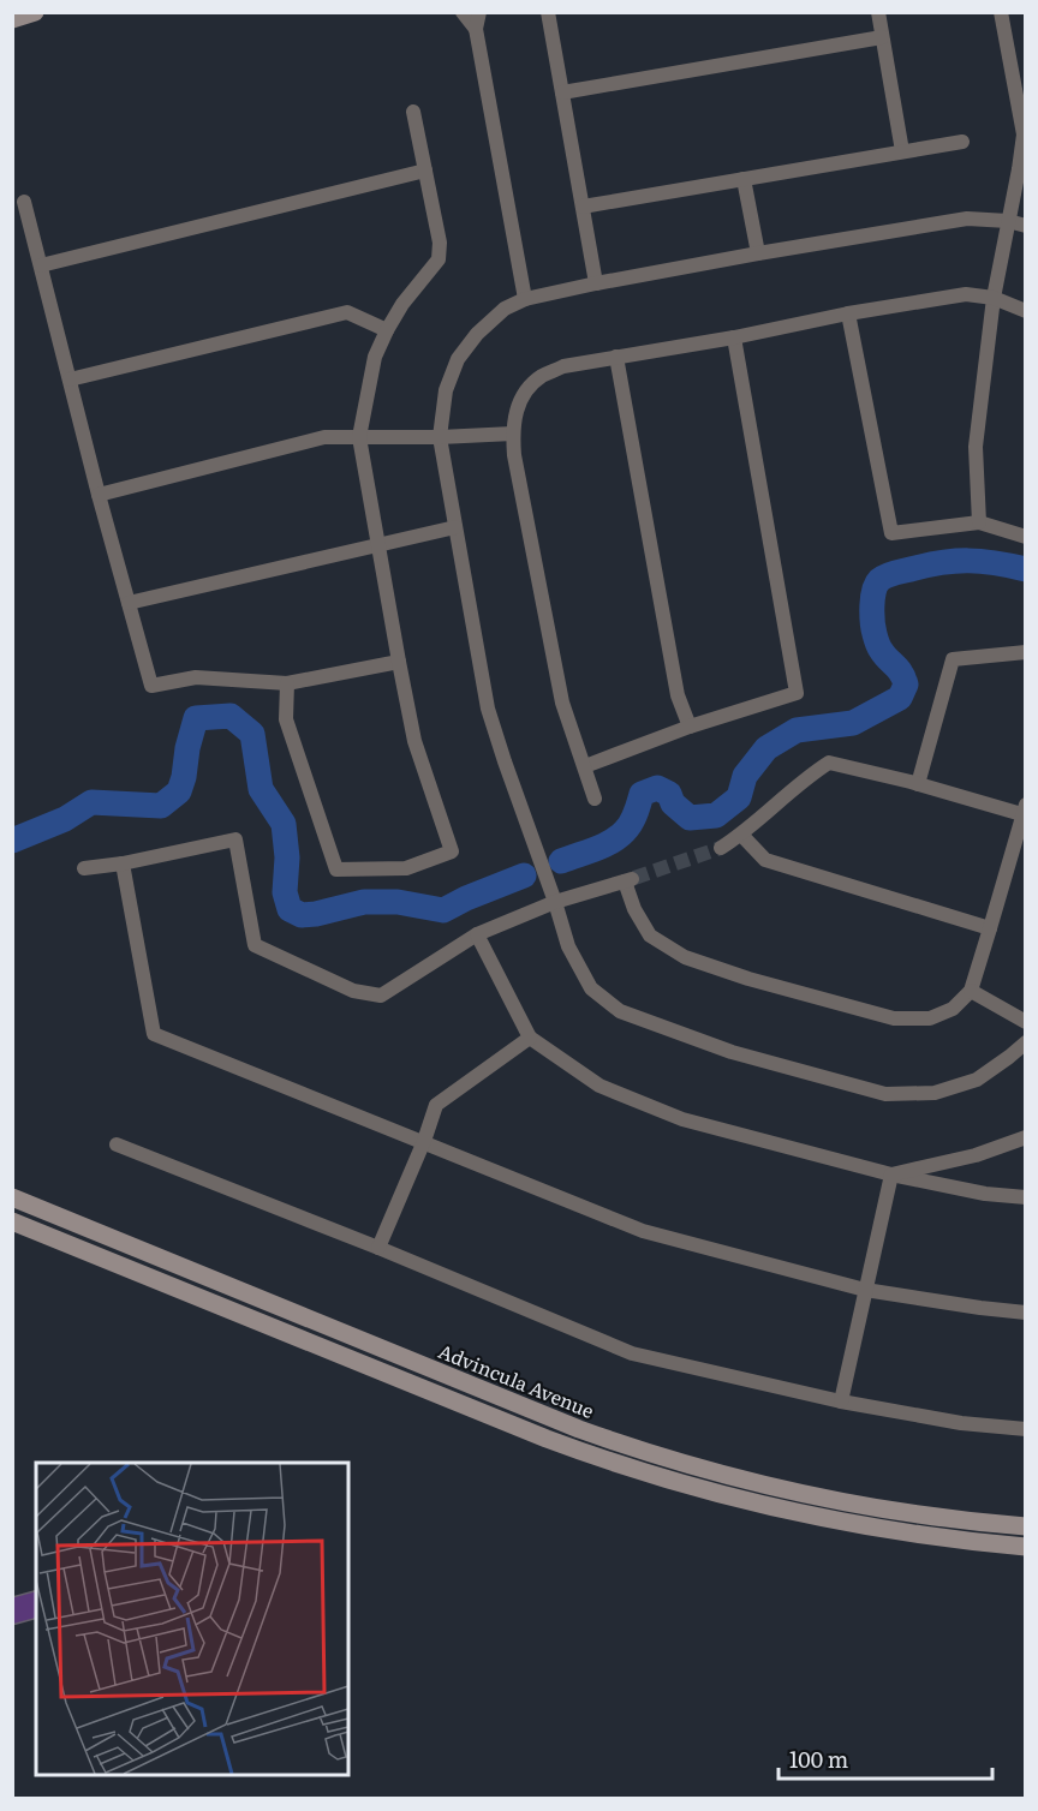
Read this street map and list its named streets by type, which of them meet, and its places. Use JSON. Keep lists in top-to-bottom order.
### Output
{
  "streets": {
    "main road": ["Advincula Avenue"]
  },
  "scale_bar": "100 m"
}
